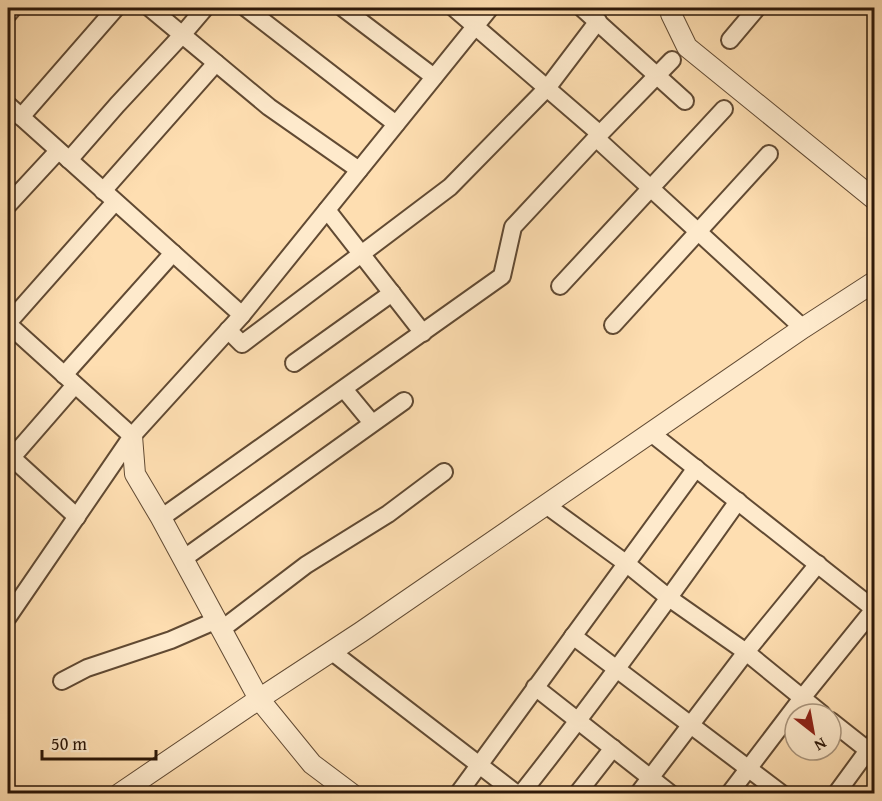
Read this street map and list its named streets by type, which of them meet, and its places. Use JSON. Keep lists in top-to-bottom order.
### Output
{
  "scale_bar": "50 m",
  "north": "bottom right"
}
